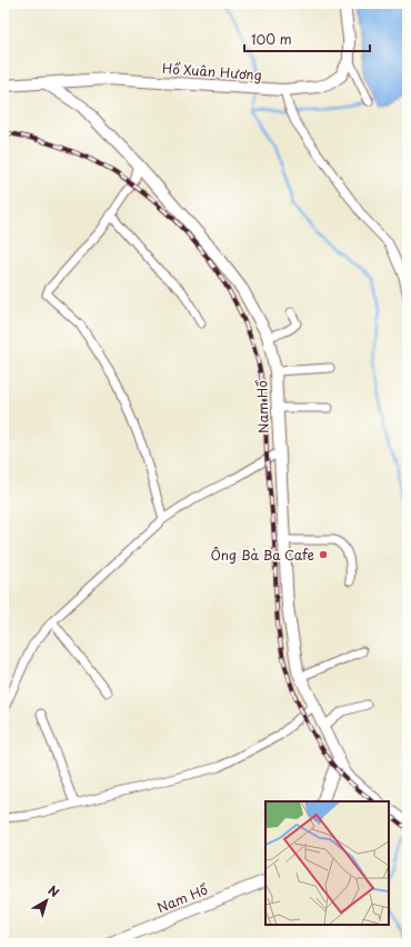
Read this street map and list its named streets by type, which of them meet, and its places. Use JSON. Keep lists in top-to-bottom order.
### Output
{
  "streets": {
    "street": ["Hồ Xuân Hương", "Nam Hồ"]
  },
  "crossings": [
    ["Hồ Xuân Hương", "Nam Hồ"]
  ],
  "places": ["Ông Bà Ba Cafe"],
  "scale_bar": "100 m",
  "north": "top right"
}
